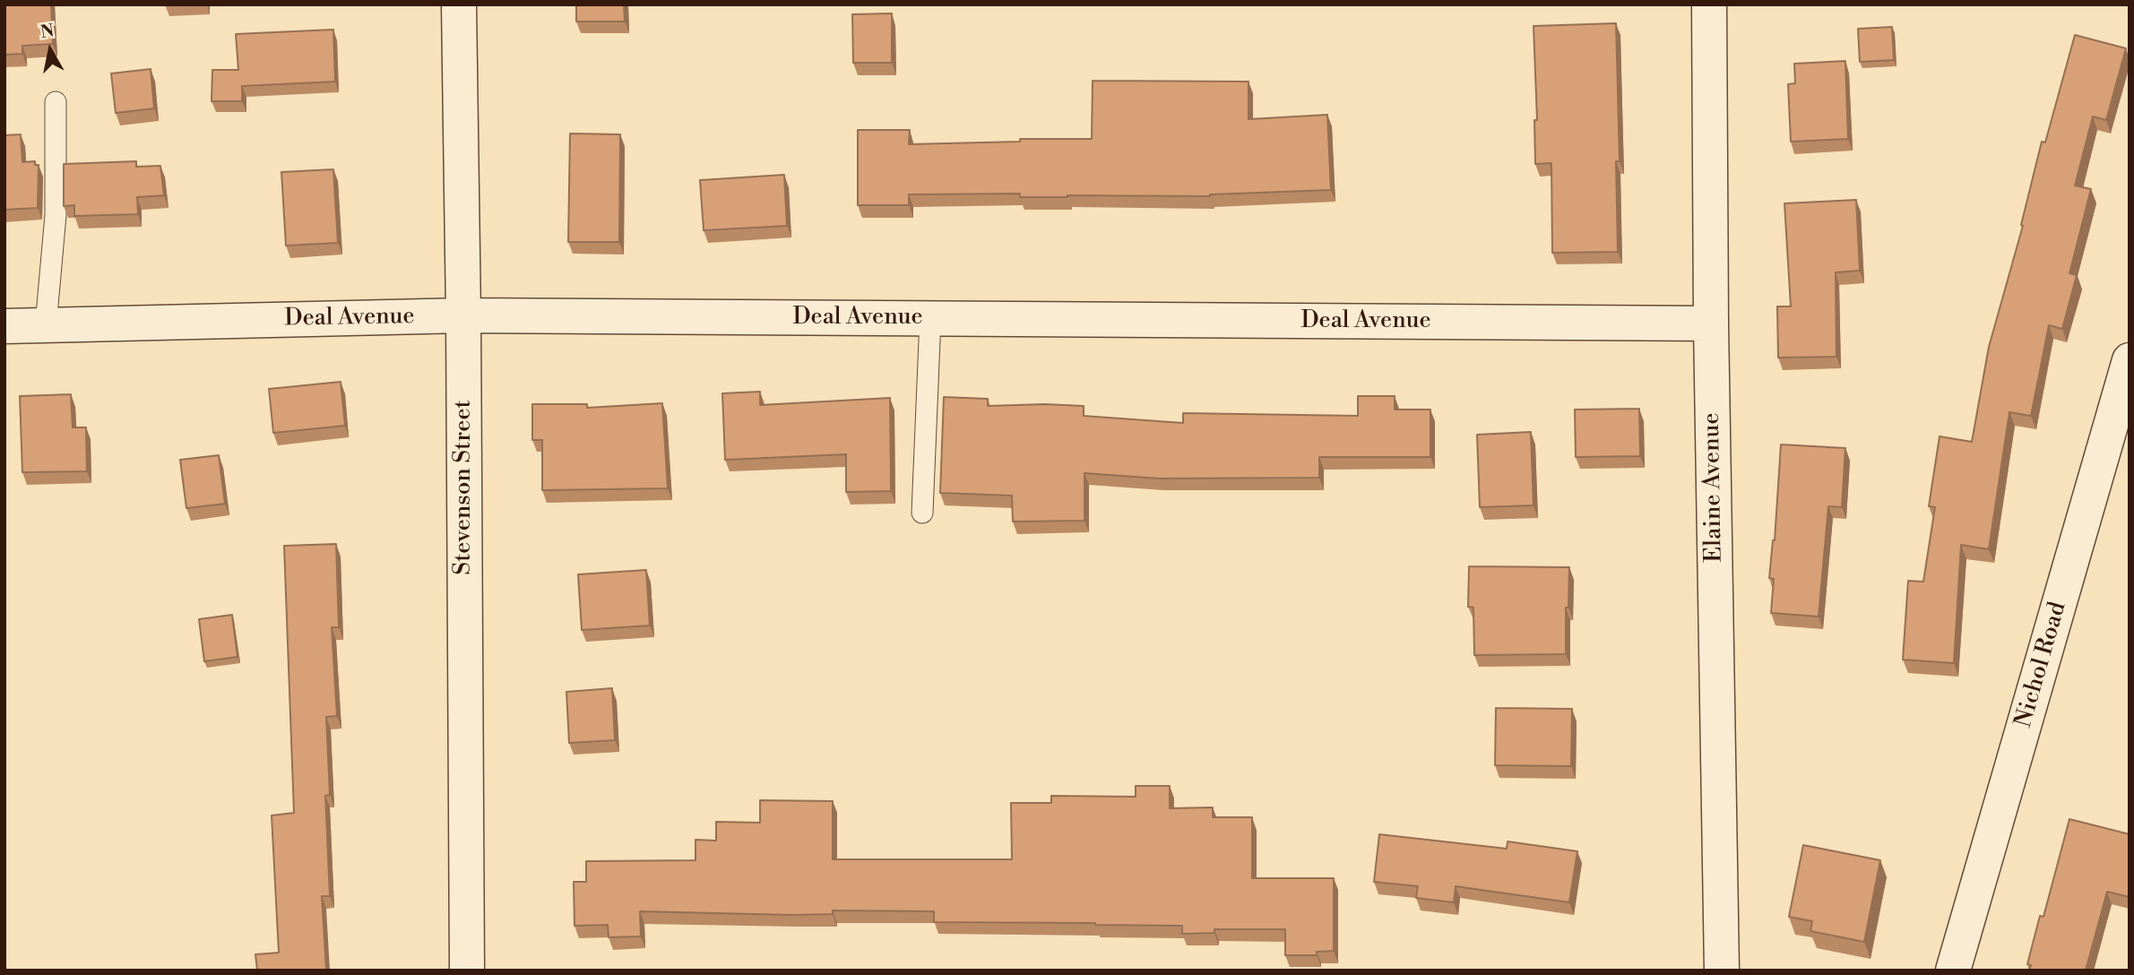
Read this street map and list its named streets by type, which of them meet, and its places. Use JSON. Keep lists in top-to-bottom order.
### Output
{
  "streets": {
    "street": [
      "Deal Avenue",
      "Stevenson Street",
      "Elaine Avenue",
      "Nichol Road"
    ]
  },
  "crossings": [
    ["Deal Avenue", "Stevenson Street"],
    ["Deal Avenue", "Elaine Avenue"]
  ],
  "north": "top"
}
